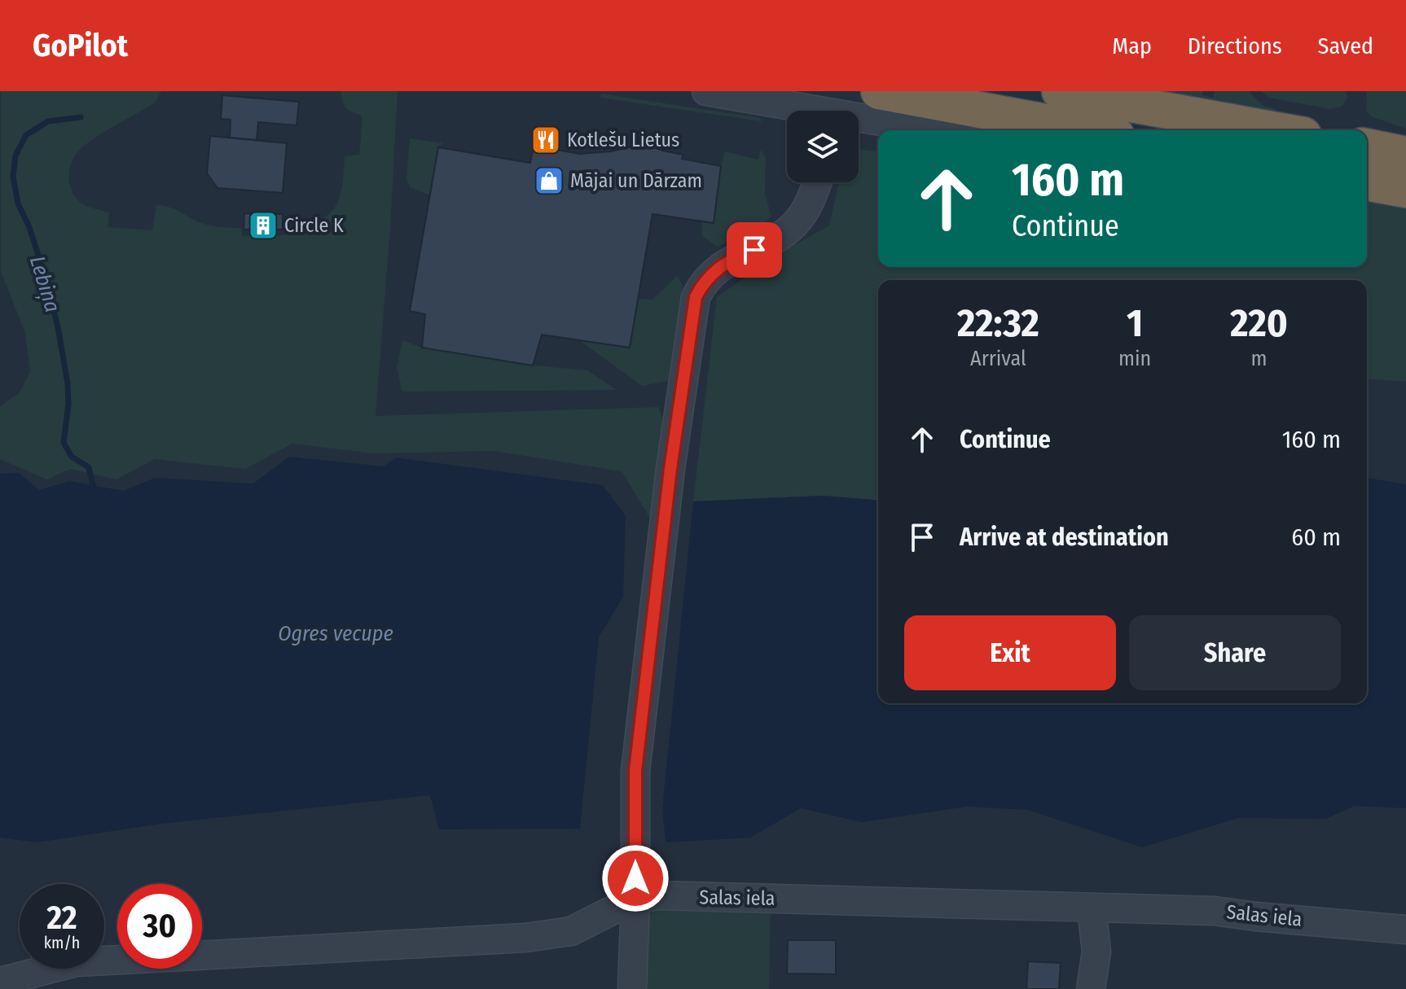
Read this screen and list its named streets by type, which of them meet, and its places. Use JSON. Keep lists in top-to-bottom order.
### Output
{
  "streets": {
    "street": ["Salas iela"]
  },
  "water": ["Lebiņa", "Ogres vecupe"],
  "places": {
    "restaurant": ["Kotlešu Lietus"],
    "shop": ["Mājai un Dārzam"],
    "building": ["Circle K"]
  },
  "page": {
    "header": "GoPilot",
    "nav": ["Map", "Directions", "Saved"],
    "turn": ["160 m", "Continue"],
    "eta": [
      "22:32",
      "Arrival",
      "1",
      "min",
      "220",
      "m"
    ],
    "list": [
      {
        "name": "Continue",
        "value": "160 m"
      },
      {
        "name": "Arrive at destination",
        "value": "60 m"
      }
    ],
    "buttons": ["Exit", "Share"],
    "speed": "22 km/h",
    "limit": "30"
  }
}
